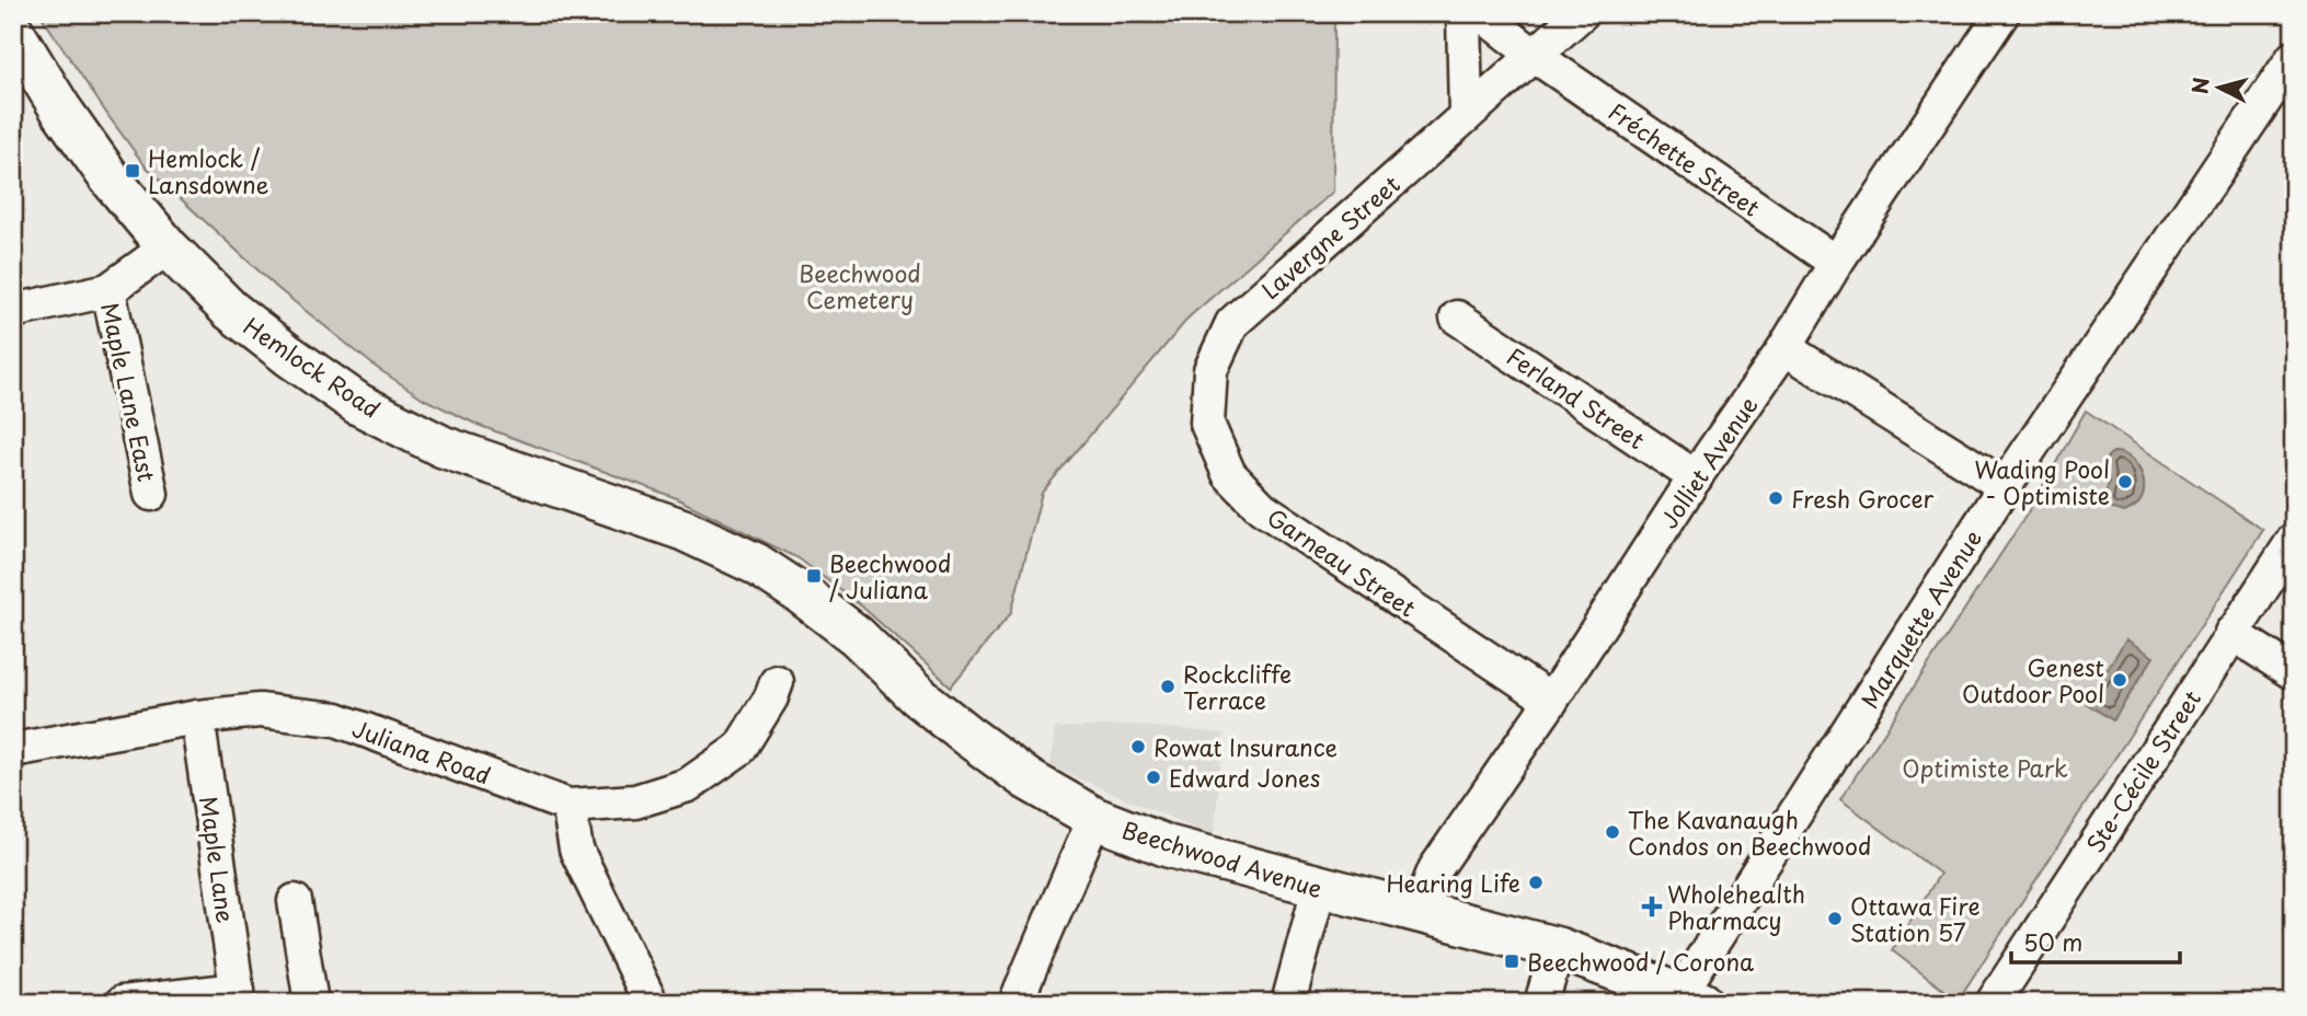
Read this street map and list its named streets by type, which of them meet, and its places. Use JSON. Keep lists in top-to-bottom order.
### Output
{
  "streets": {
    "main road": ["Hemlock Road", "Beechwood Avenue"],
    "street": [
      "Fréchette Street",
      "Lavergne Street",
      "Maple Lane East",
      "Ferland Street",
      "Jolliet Avenue",
      "Garneau Street",
      "Marquette Avenue",
      "Juliana Road",
      "Ste-Cécile Street",
      "Maple Lane"
    ]
  },
  "crossings": [
    ["Fréchette Street", "Lavergne Street"],
    ["Fréchette Street", "Jolliet Avenue"],
    ["Lavergne Street", "Garneau Street"],
    ["Hemlock Road", "Beechwood Avenue"],
    ["Ferland Street", "Jolliet Avenue"],
    ["Jolliet Avenue", "Garneau Street"],
    ["Jolliet Avenue", "Beechwood Avenue"],
    ["Marquette Avenue", "Beechwood Avenue"],
    ["Juliana Road", "Maple Lane"]
  ],
  "parks": ["Beechwood Cemetery", "Optimiste Park"],
  "places": {
    "transit": ["Hemlock / Lansdowne", "Beechwood / Juliana", "Beechwood / Corona"],
    "other": [
      "Wading Pool - Optimiste",
      "Fresh Grocer",
      "Genest Outdoor Pool",
      "Rockcliffe Terrace",
      "Rowat Insurance",
      "Edward Jones",
      "The Kavanaugh Condos on Beechwood",
      "Hearing Life",
      "Ottawa Fire Station 57"
    ],
    "health": ["Wholehealth Pharmacy"]
  },
  "scale_bar": "50 m",
  "north": "left"
}
